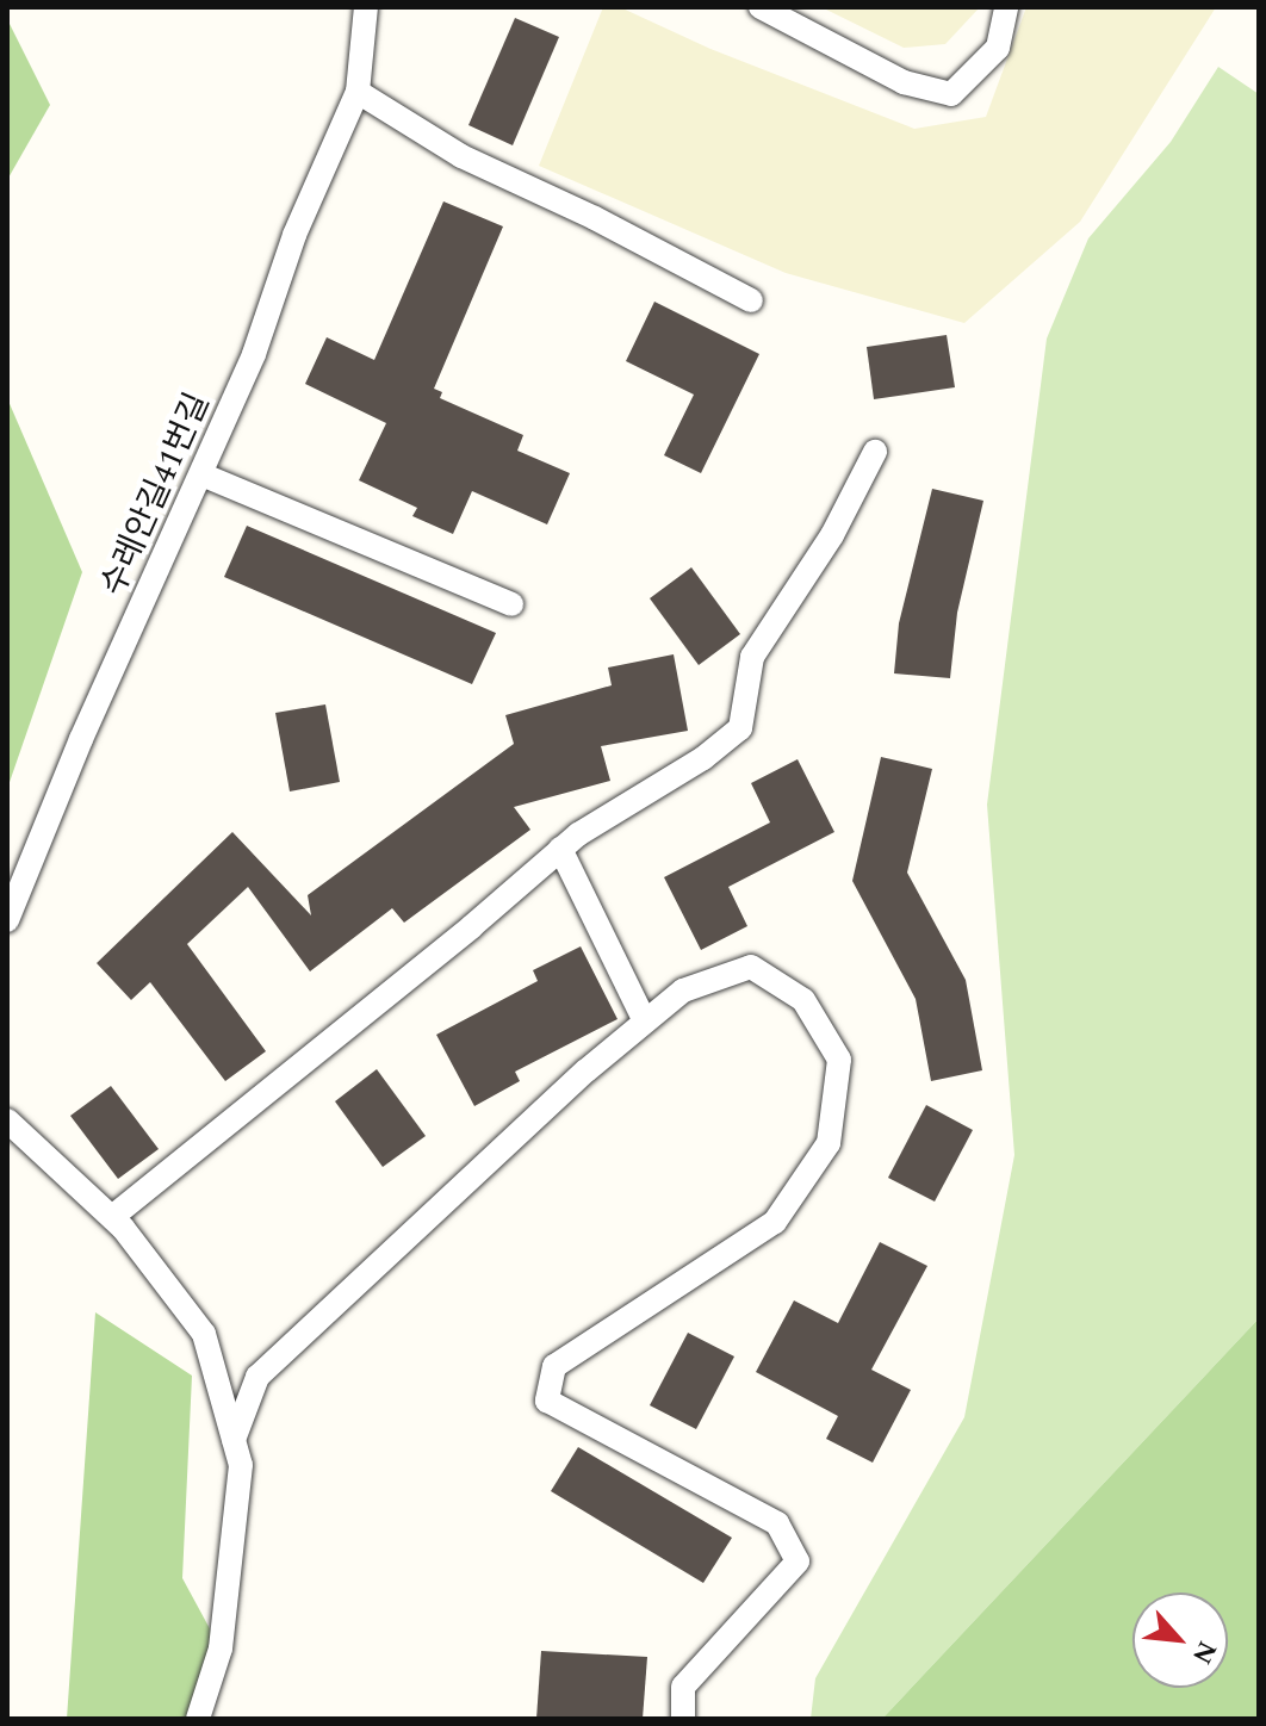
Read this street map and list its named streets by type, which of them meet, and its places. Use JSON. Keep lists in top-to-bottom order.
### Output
{
  "streets": {
    "lane": ["수레안길41번길"]
  },
  "north": "bottom right"
}
